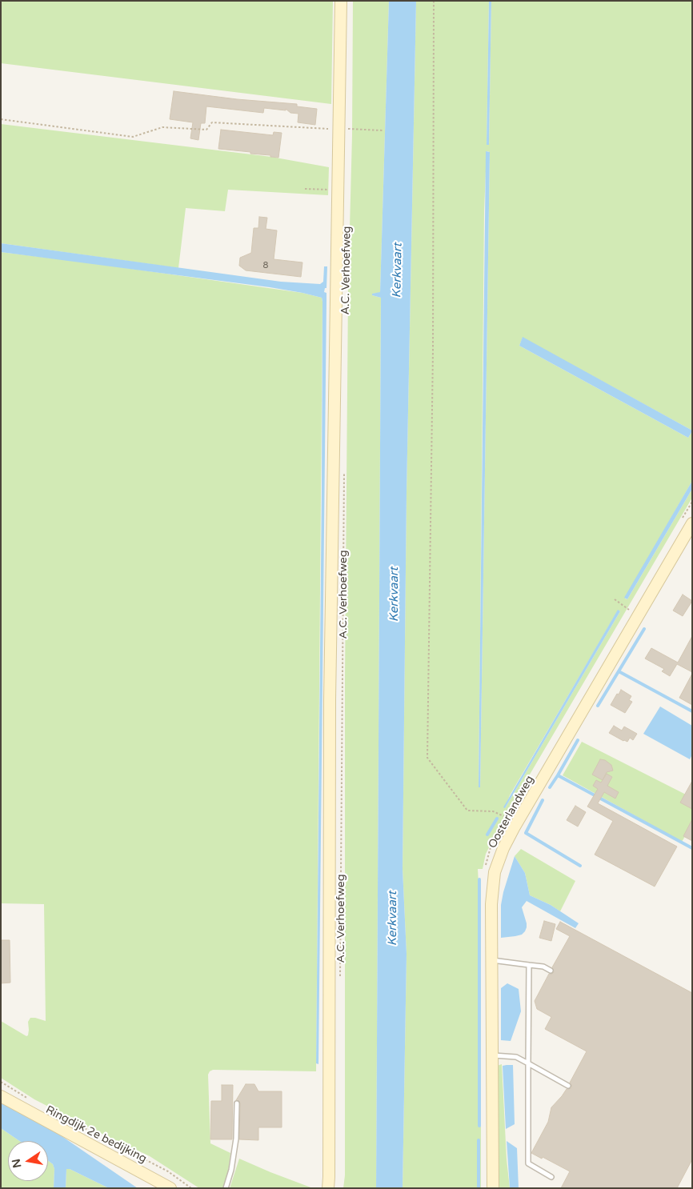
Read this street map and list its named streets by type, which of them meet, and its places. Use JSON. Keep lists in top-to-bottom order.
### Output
{
  "streets": {
    "street": ["A.C. Verhoefweg", "Oosterlandweg", "Ringdijk 2e bedijking"]
  },
  "water": ["Kerkvaart"],
  "house_numbers": ["8"],
  "north": "left"
}
